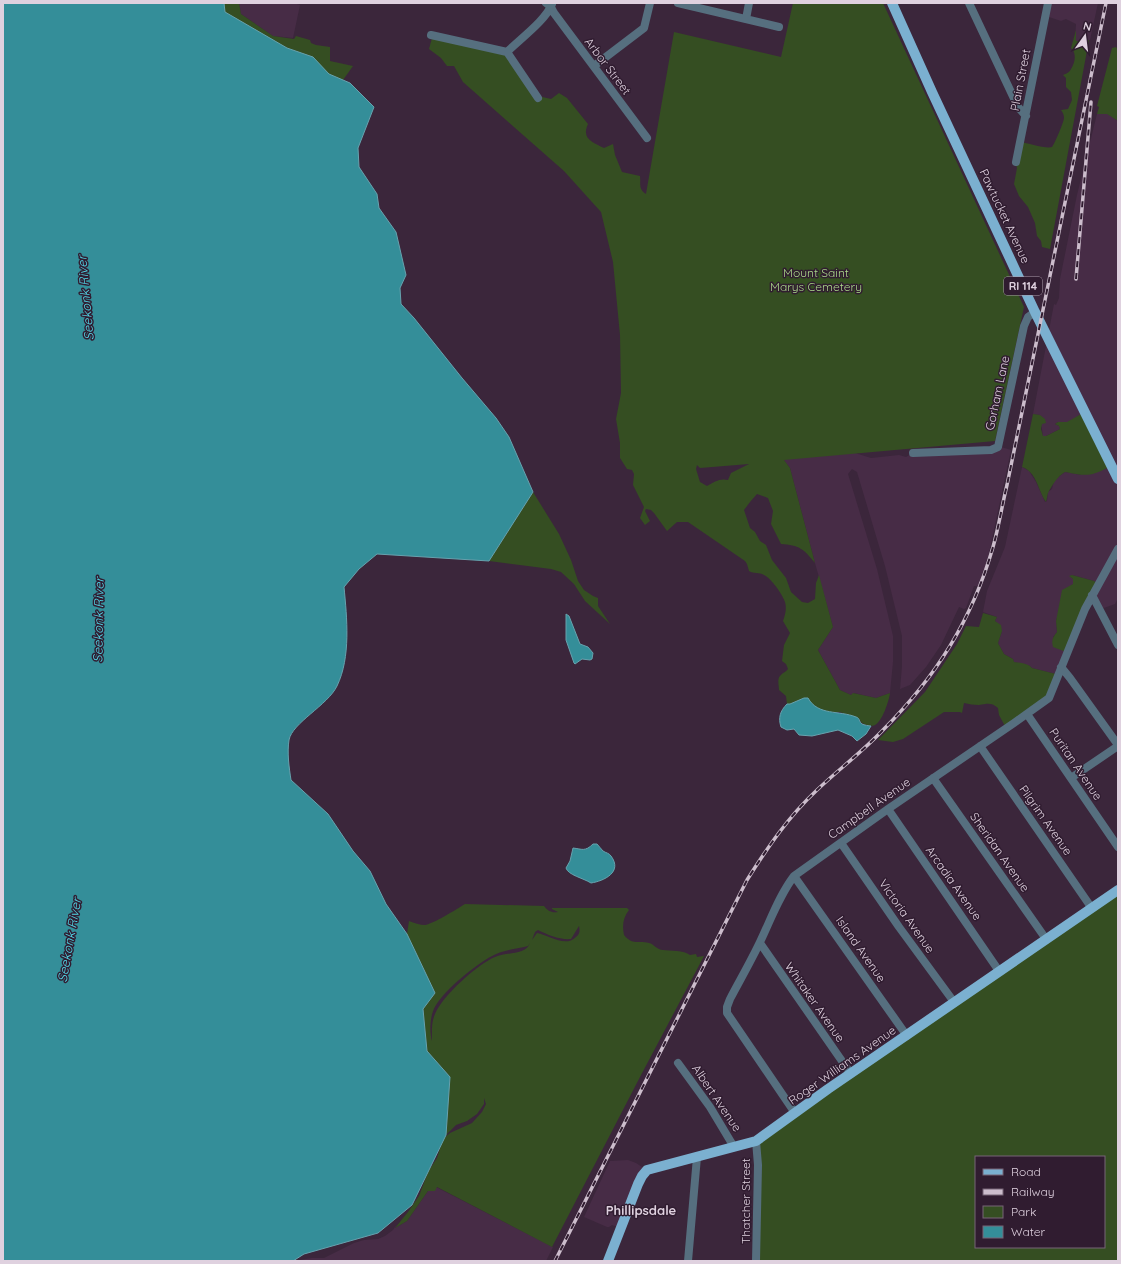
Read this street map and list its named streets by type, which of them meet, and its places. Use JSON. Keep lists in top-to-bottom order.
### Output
{
  "streets": {
    "main road": ["Pawtucket Avenue", "RI 114", "Roger Williams Avenue"],
    "street": [
      "Arbor Street",
      "Plain Street",
      "Gorham Lane",
      "Puritan Avenue",
      "Campbell Avenue",
      "Pilgrim Avenue",
      "Sheridan Avenue",
      "Arcadia Avenue",
      "Victoria Avenue",
      "Island Avenue",
      "Whitaker Avenue",
      "Albert Avenue",
      "Thatcher Street"
    ]
  },
  "crossings": [
    ["Pawtucket Avenue", "Gorham Lane"],
    ["Puritan Avenue", "Campbell Avenue"],
    ["Campbell Avenue", "Pilgrim Avenue"],
    ["Campbell Avenue", "Sheridan Avenue"],
    ["Campbell Avenue", "Arcadia Avenue"],
    ["Campbell Avenue", "Victoria Avenue"],
    ["Campbell Avenue", "Island Avenue"],
    ["Campbell Avenue", "Whitaker Avenue"],
    ["Campbell Avenue", "Roger Williams Avenue"],
    ["Pilgrim Avenue", "Roger Williams Avenue"],
    ["Sheridan Avenue", "Roger Williams Avenue"],
    ["Arcadia Avenue", "Roger Williams Avenue"],
    ["Victoria Avenue", "Roger Williams Avenue"],
    ["Island Avenue", "Roger Williams Avenue"],
    ["Whitaker Avenue", "Roger Williams Avenue"],
    ["Roger Williams Avenue", "Albert Avenue"],
    ["Roger Williams Avenue", "Thatcher Street"]
  ],
  "districts": ["Phillipsdale"],
  "water": ["Seekonk River"],
  "parks": ["Mount Saint Marys Cemetery"],
  "legend": [
    "Road",
    "Railway",
    "Park",
    "Water"
  ],
  "north": "top"
}
